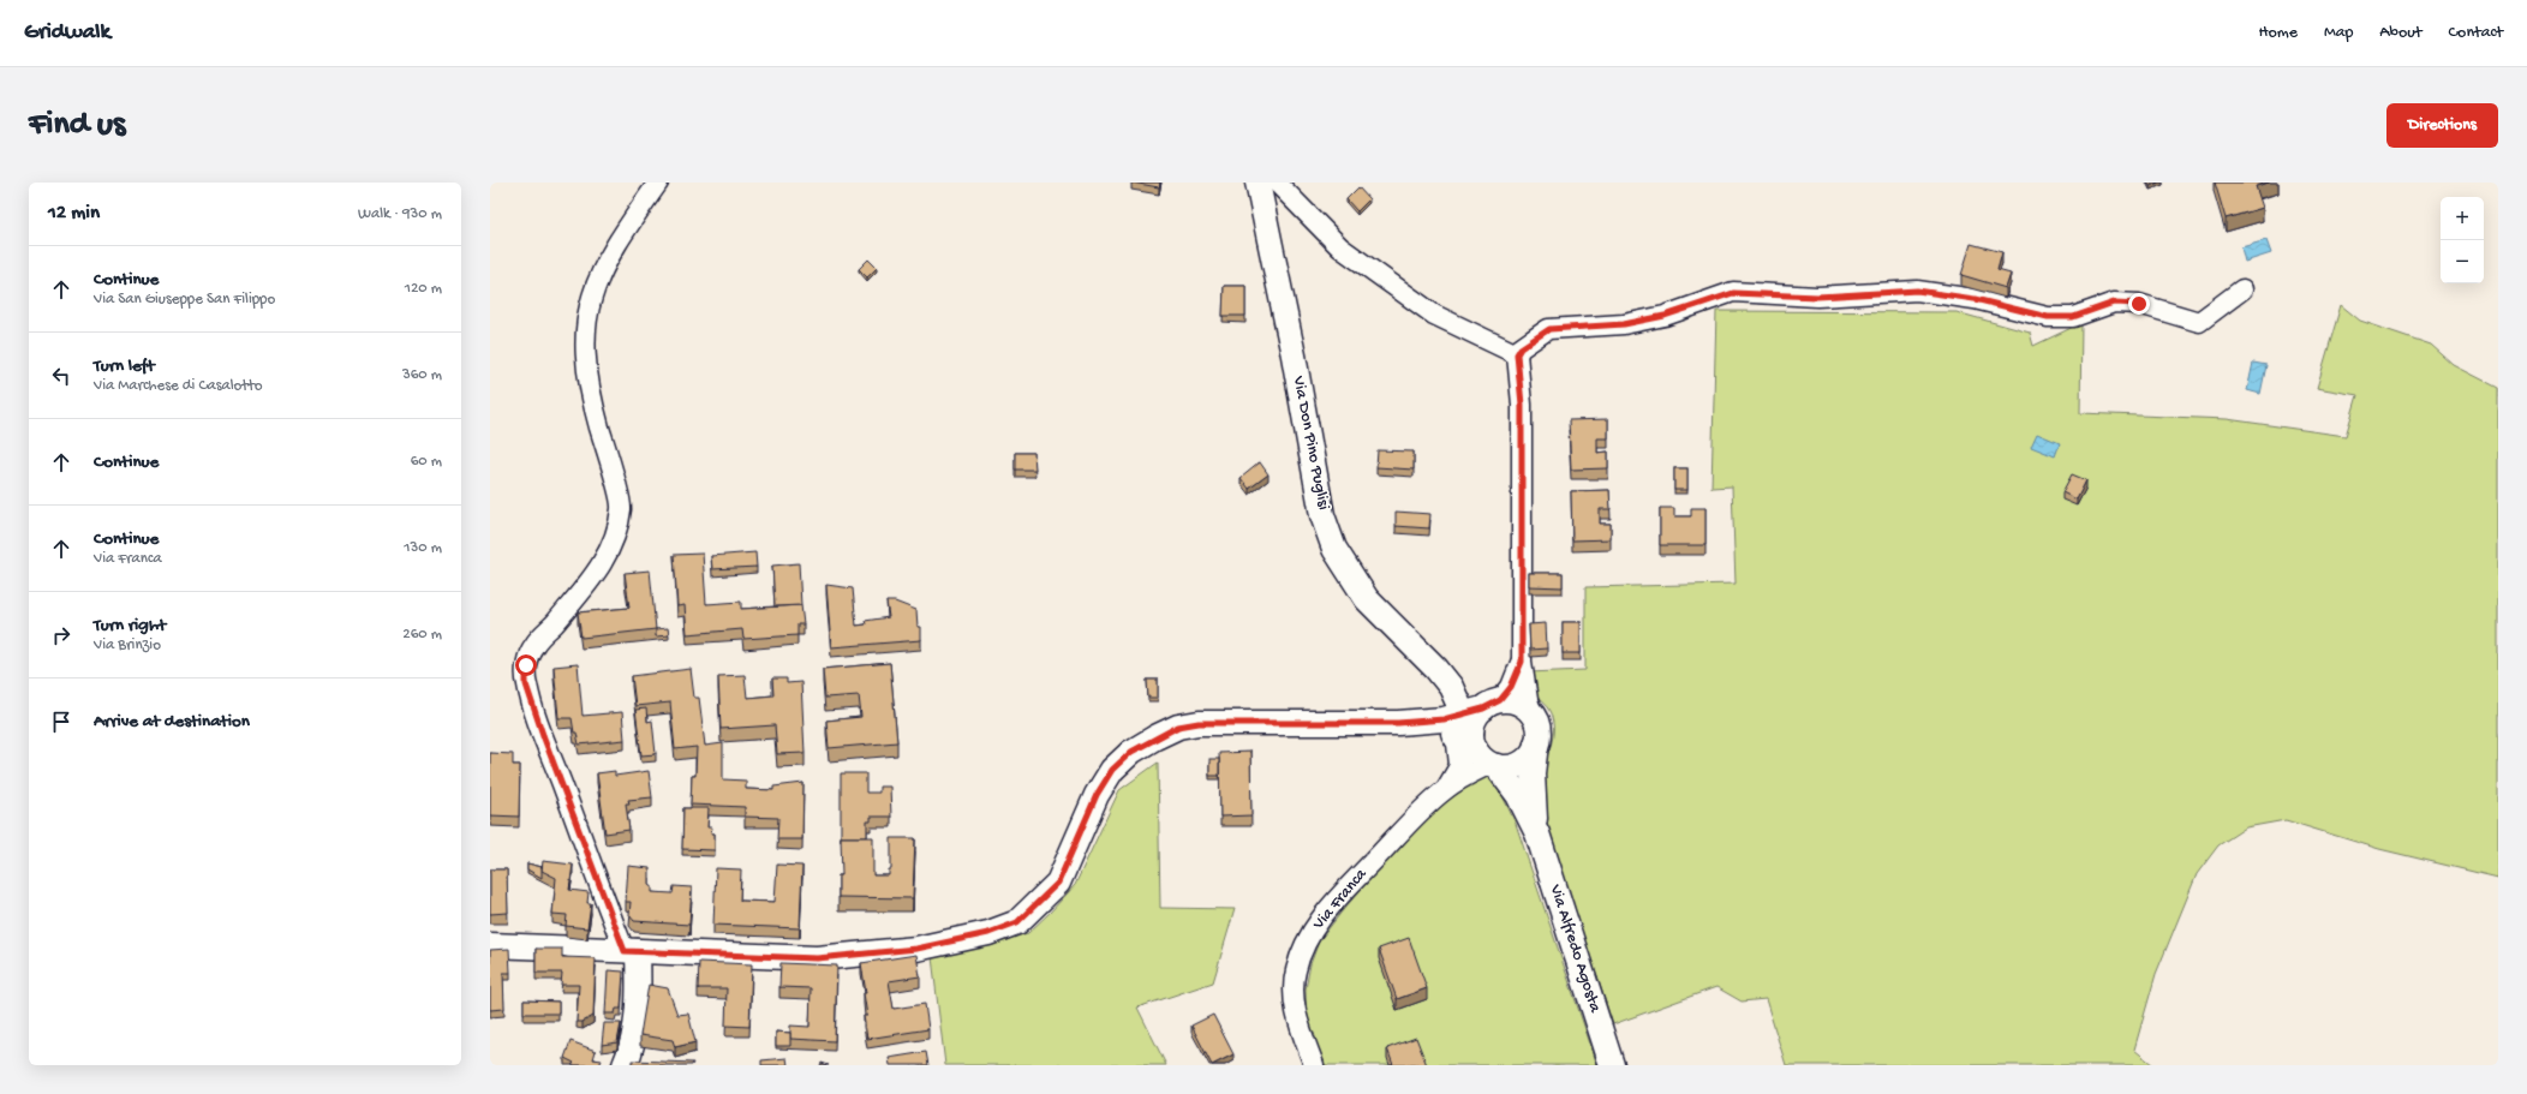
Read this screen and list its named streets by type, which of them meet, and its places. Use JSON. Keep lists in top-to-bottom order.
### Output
{
  "streets": {
    "street": ["Via Don Pino Puglisi", "Via Franca", "Via Alfredo Agosta"]
  },
  "crossings": [
    ["Via Don Pino Puglisi", "Via Alfredo Agosta"]
  ],
  "page": {
    "header": "Gridwalk",
    "nav": [
      "Home",
      "Map",
      "About",
      "Contact"
    ],
    "buttons": "Directions",
    "title": "Find us",
    "heading": ["12 min", "Walk · 930 m"],
    "map_buttons": ["+", "−"],
    "list": [
      ["Continue", "Via San Giuseppe San Filippo", "120 m"],
      ["Turn left", "Via Marchese di Casalotto", "360 m"],
      ["Continue", "60 m"],
      ["Continue", "Via Franca", "130 m"],
      ["Turn right", "Via Brinzio", "260 m"],
      "Arrive at destination"
    ]
  }
}
